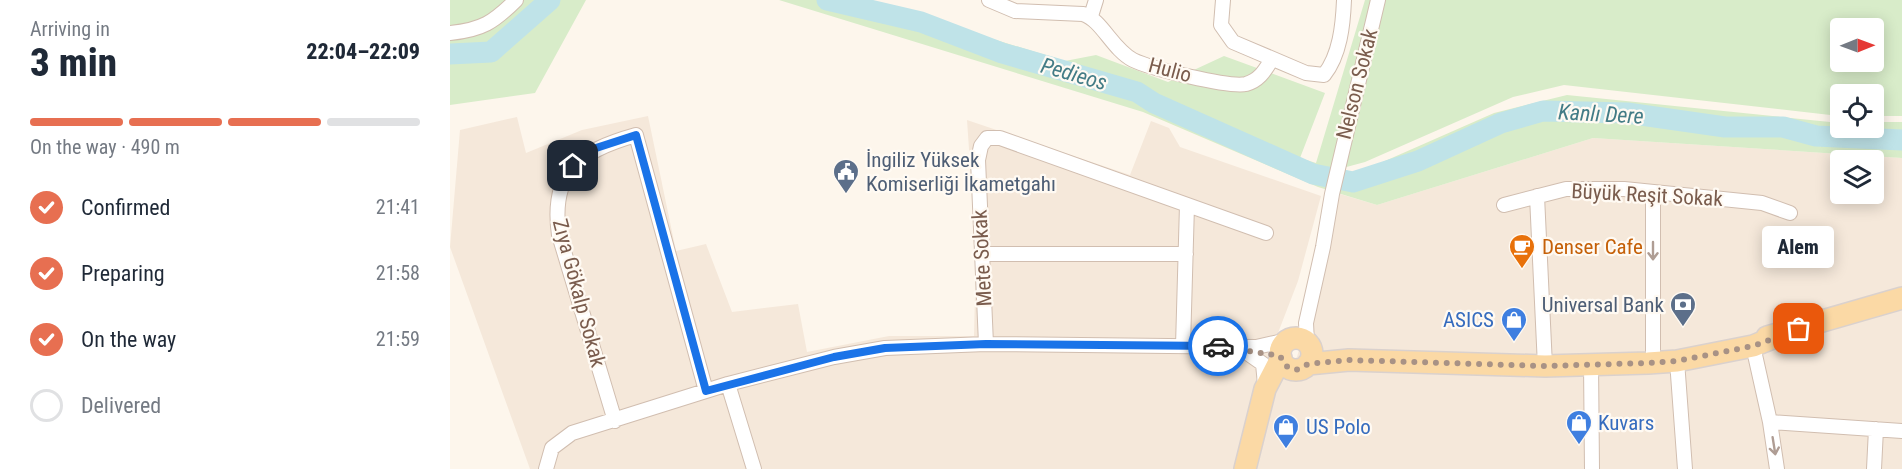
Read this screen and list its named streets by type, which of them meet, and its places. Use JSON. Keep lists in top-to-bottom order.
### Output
{
  "streets": {
    "street": [
      "Hulio",
      "Nelson Sokak",
      "Büyük Reşit Sokak",
      "Mete Sokak",
      "Zıya Gökalp Sokak"
    ]
  },
  "water": ["Pedieos", "Kanlı Dere"],
  "places": {
    "public building": ["İngiliz Yüksek Komiserliği İkametgahı"],
    "cafe": ["Denser Cafe"],
    "bank": ["Universal Bank"],
    "other": ["Alem"],
    "shop": ["ASICS", "Kuvars", "US Polo"]
  },
  "north": "right",
  "page": {
    "heading": ["3 min", "Arriving in", "22:04–22:09"],
    "bar": "On the way · 490 m",
    "list": [
      ["Confirmed", "21:41"],
      ["Preparing", "21:58"],
      ["On the way", "21:59"],
      "Delivered"
    ],
    "bubble": "Alem"
  }
}
